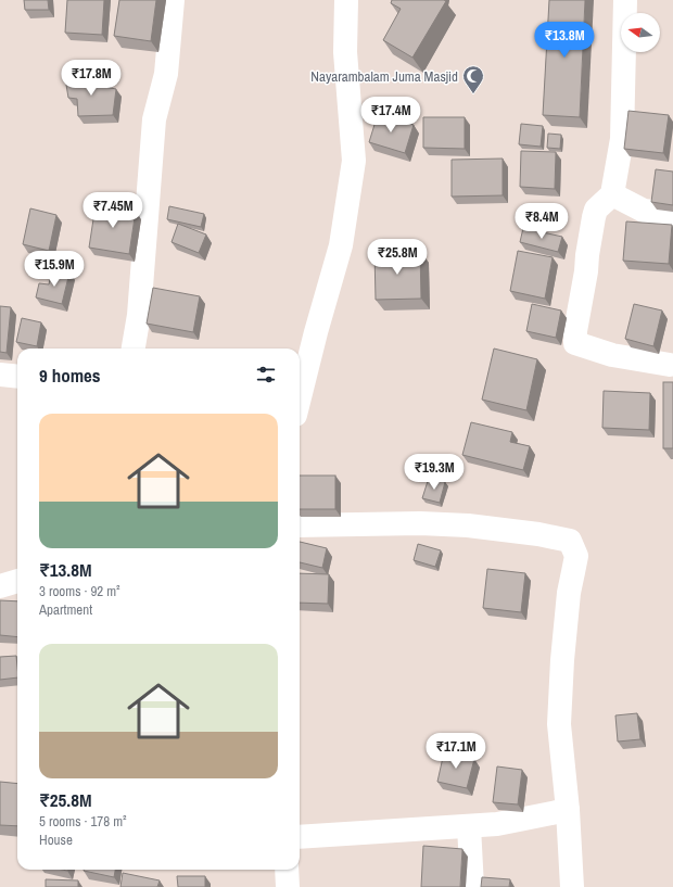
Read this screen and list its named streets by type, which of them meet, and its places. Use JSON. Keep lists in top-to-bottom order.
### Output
{
  "places": {
    "mosque": ["Nayarambalam Juma Masjid"]
  },
  "north": "left",
  "page": {
    "price": [
      "₹13.8M",
      "₹17.8M",
      "₹17.4M",
      "₹7.45M",
      "₹8.4M",
      "₹25.8M",
      "₹15.9M",
      "₹19.3M",
      "₹17.1M"
    ],
    "heading": "9 homes",
    "list": [
      {
        "name": "₹13.8M",
        "note": "3 rooms · 92 m² · Apartment"
      },
      {
        "name": "₹25.8M",
        "note": "5 rooms · 178 m² · House"
      }
    ]
  }
}
